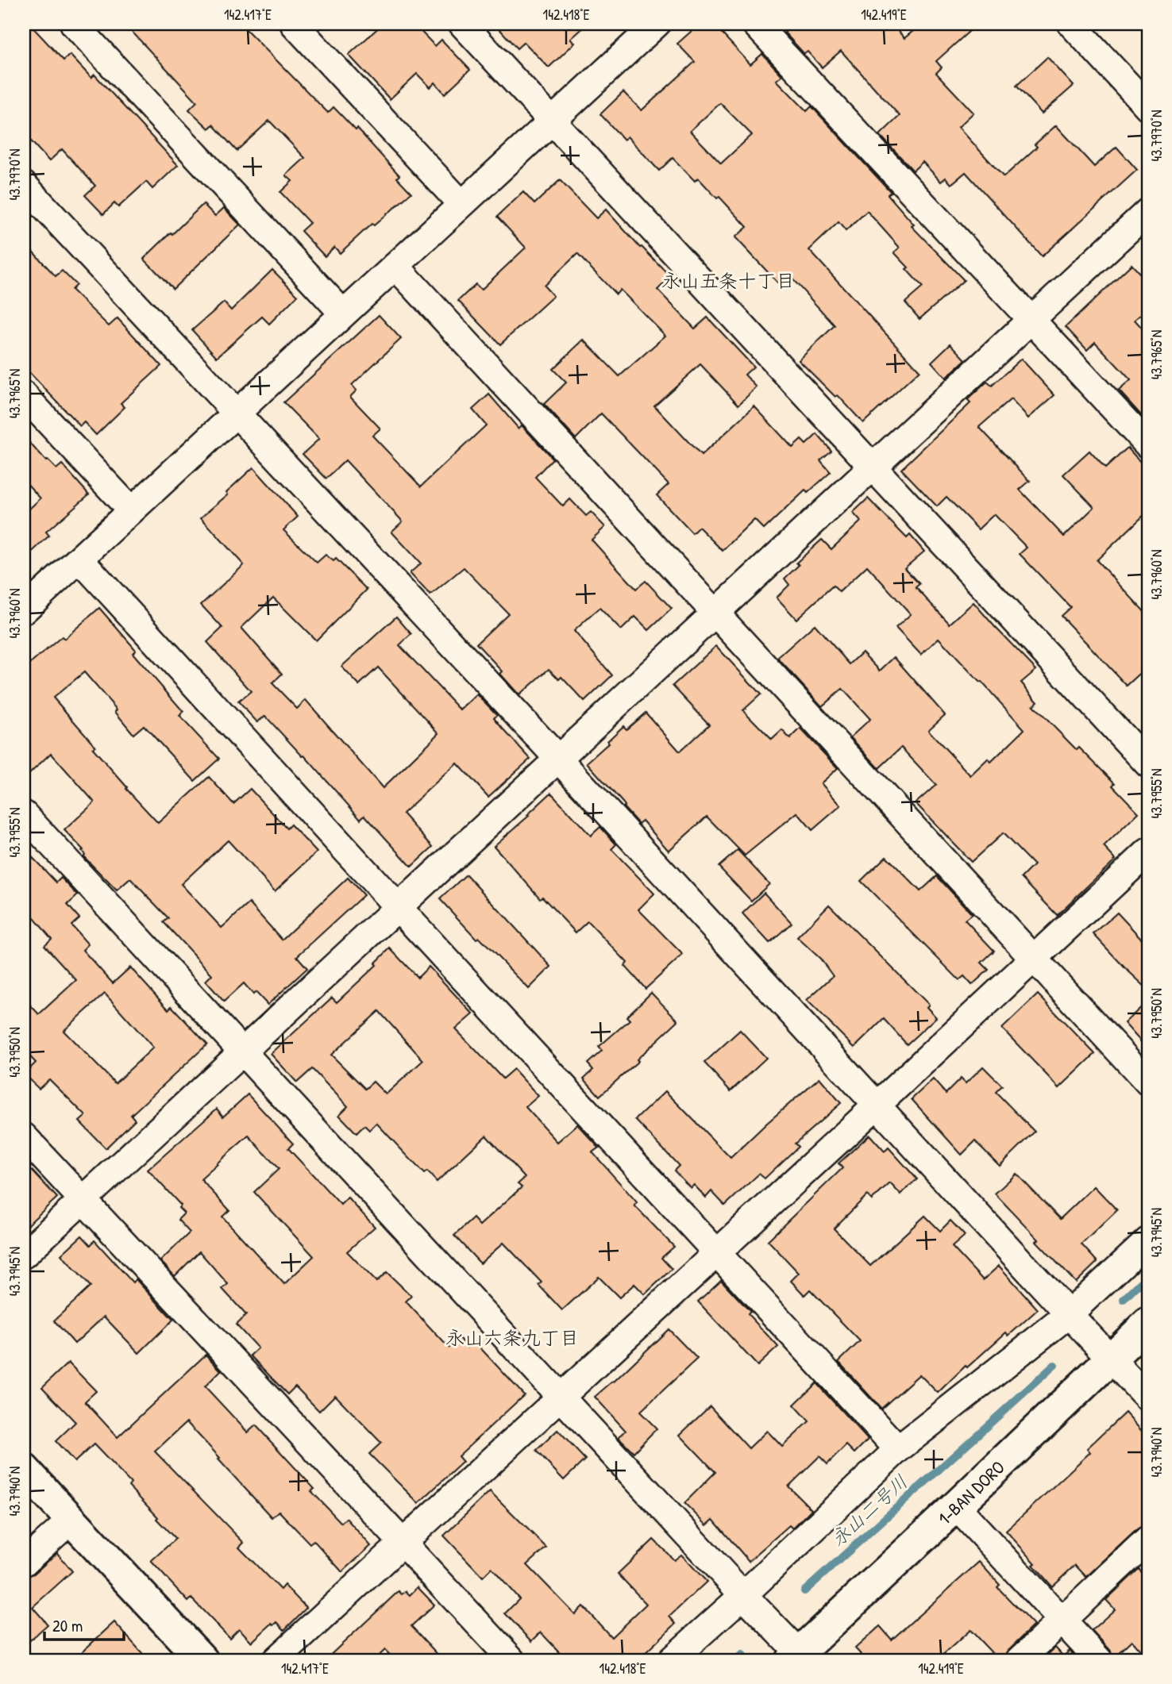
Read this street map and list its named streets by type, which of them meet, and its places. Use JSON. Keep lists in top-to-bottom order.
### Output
{
  "streets": {
    "street": ["1-BAN DORO"]
  },
  "districts": ["永山五条十丁目", "永山六条九丁目"],
  "water": ["永山二号川"],
  "scale_bar": "20 m",
  "coordinates": [
    "142.417°E",
    "142.418°E",
    "142.419°E",
    "43.7970°N",
    "43.7965°N",
    "43.7960°N",
    "43.7955°N",
    "43.7950°N",
    "43.7945°N",
    "43.7940°N"
  ]
}
